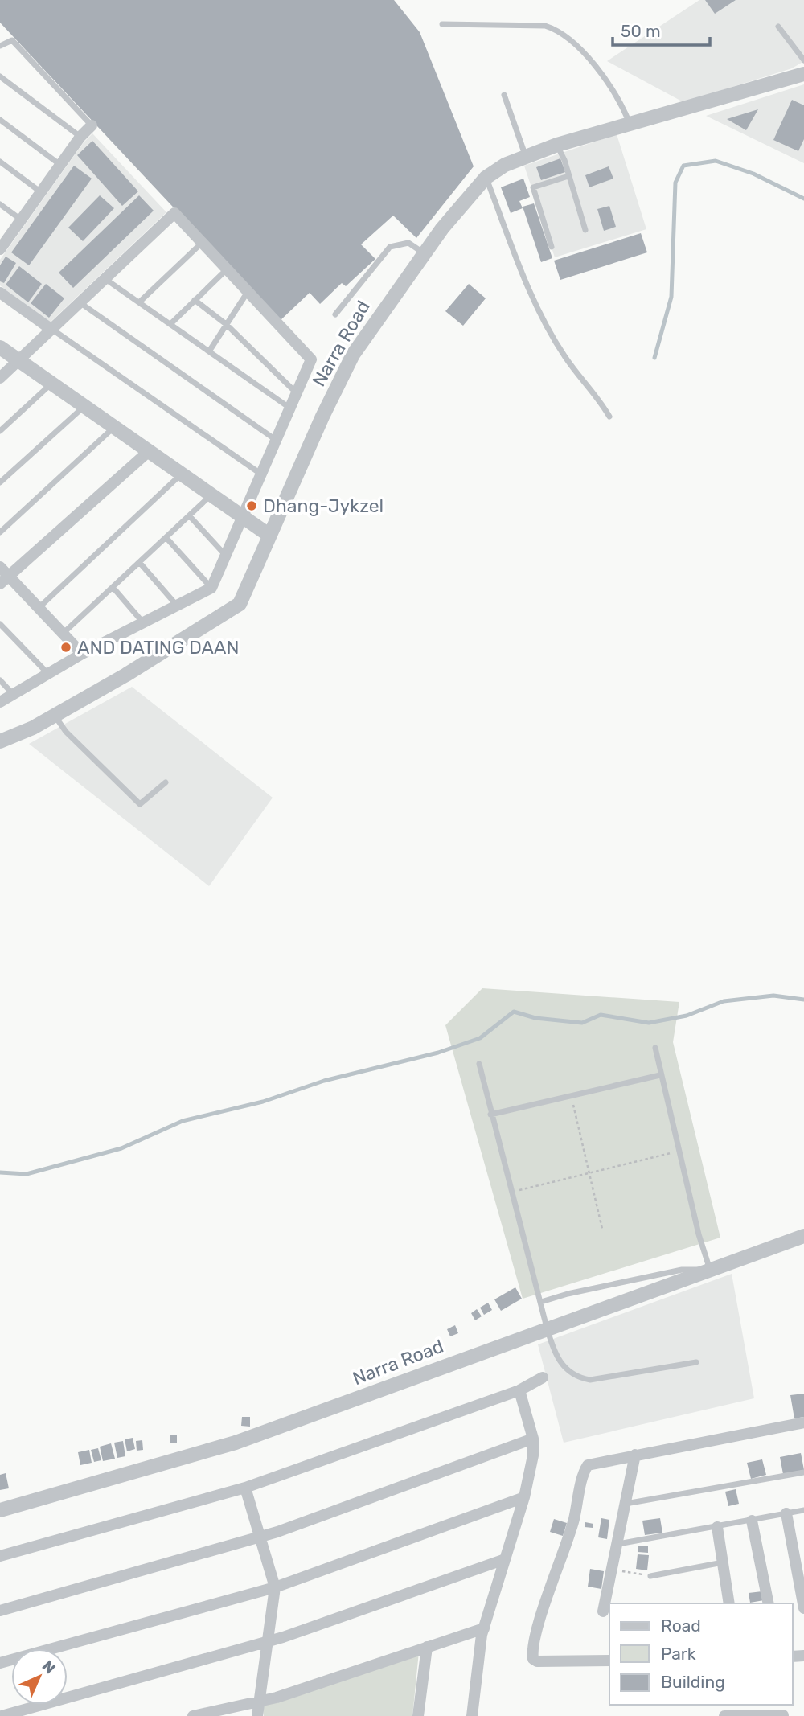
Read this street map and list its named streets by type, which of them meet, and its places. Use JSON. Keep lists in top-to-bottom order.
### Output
{
  "streets": {
    "street": ["Narra Road"]
  },
  "places": ["Dhang-Jykzel", "AND DATING DAAN"],
  "legend": ["Road", "Park", "Building"],
  "scale_bar": "50 m",
  "north": "top right"
}
